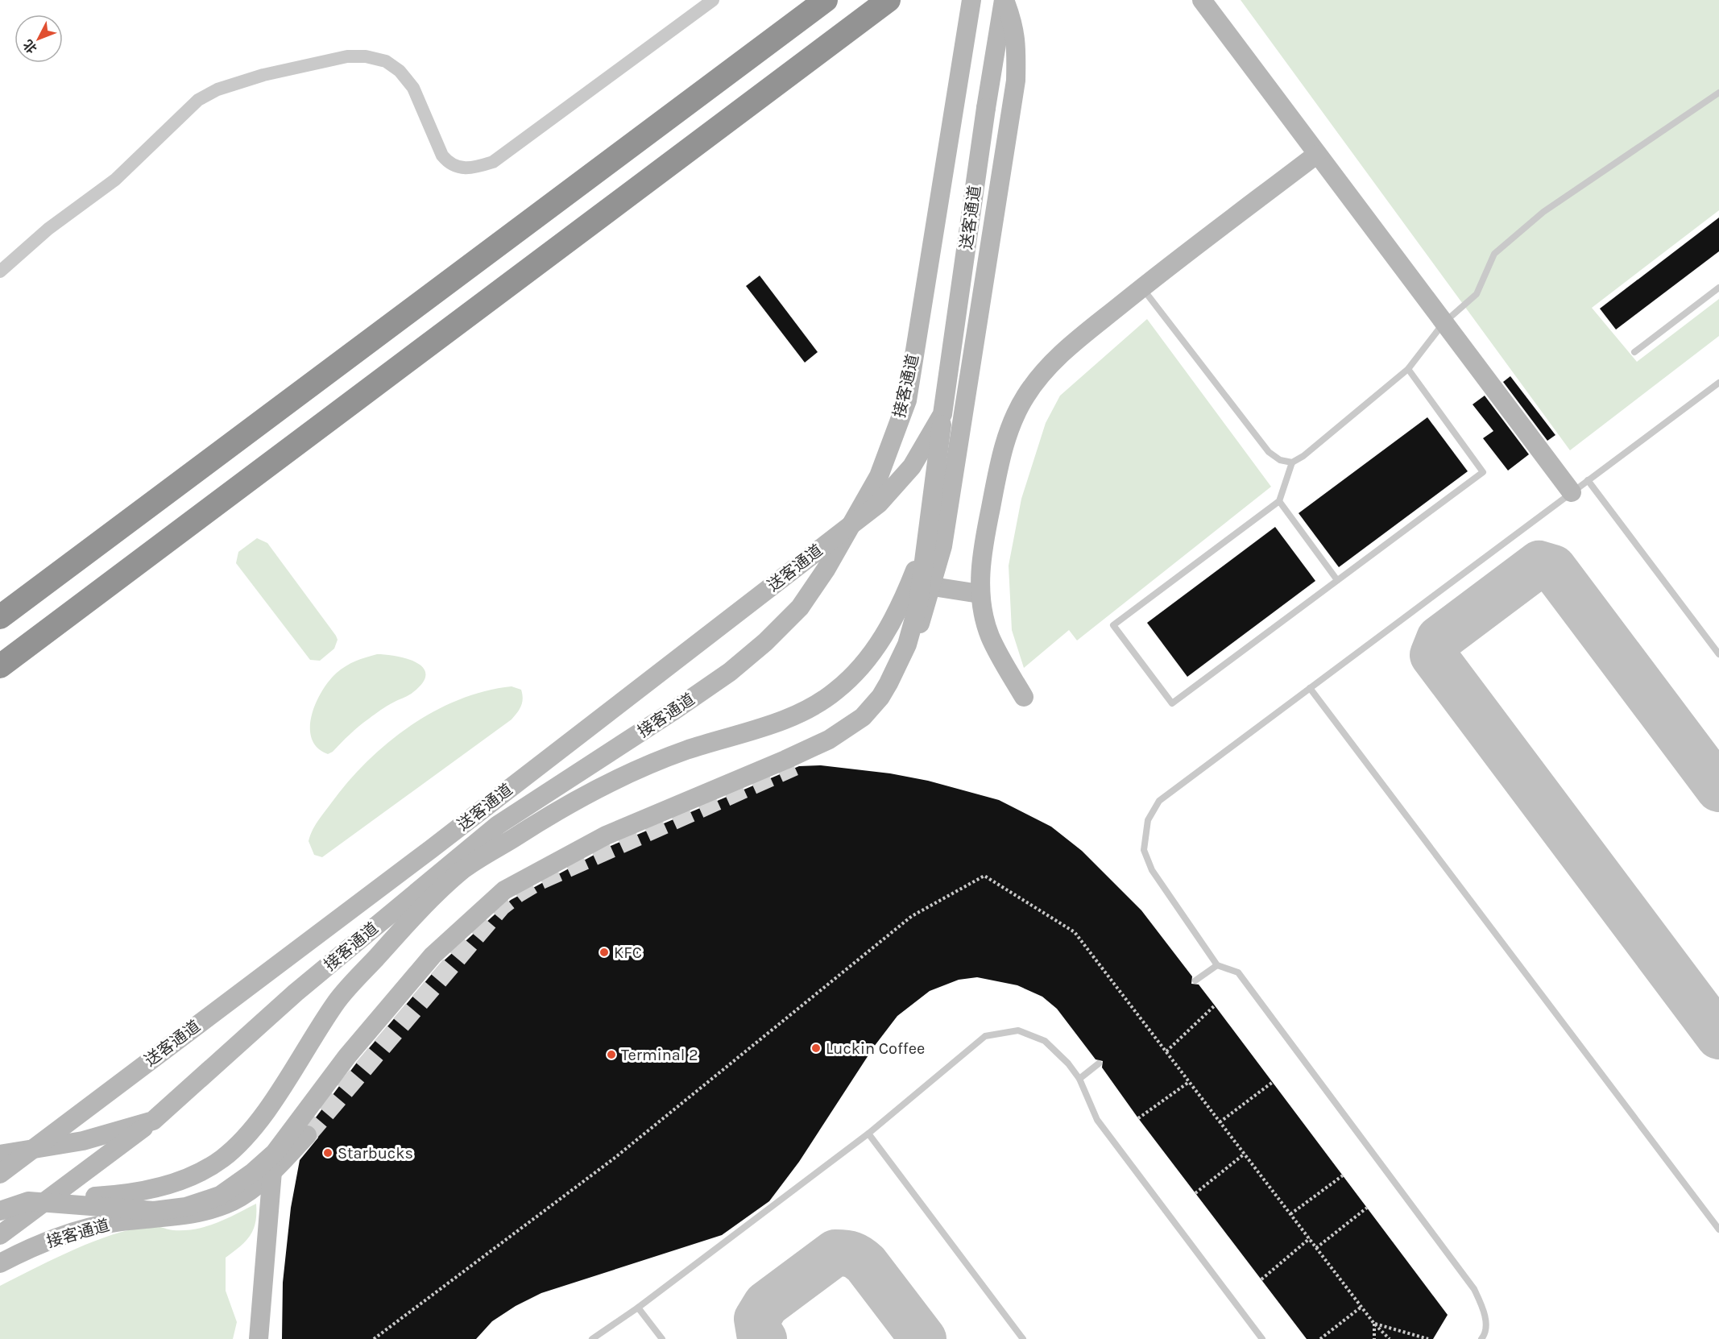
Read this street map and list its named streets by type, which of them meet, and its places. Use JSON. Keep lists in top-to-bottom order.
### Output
{
  "streets": {
    "main road": ["送客通道", "接客通道"]
  },
  "places": [
    "KFC",
    "Luckin Coffee",
    "Terminal 2",
    "Starbucks"
  ],
  "north": "bottom left"
}
